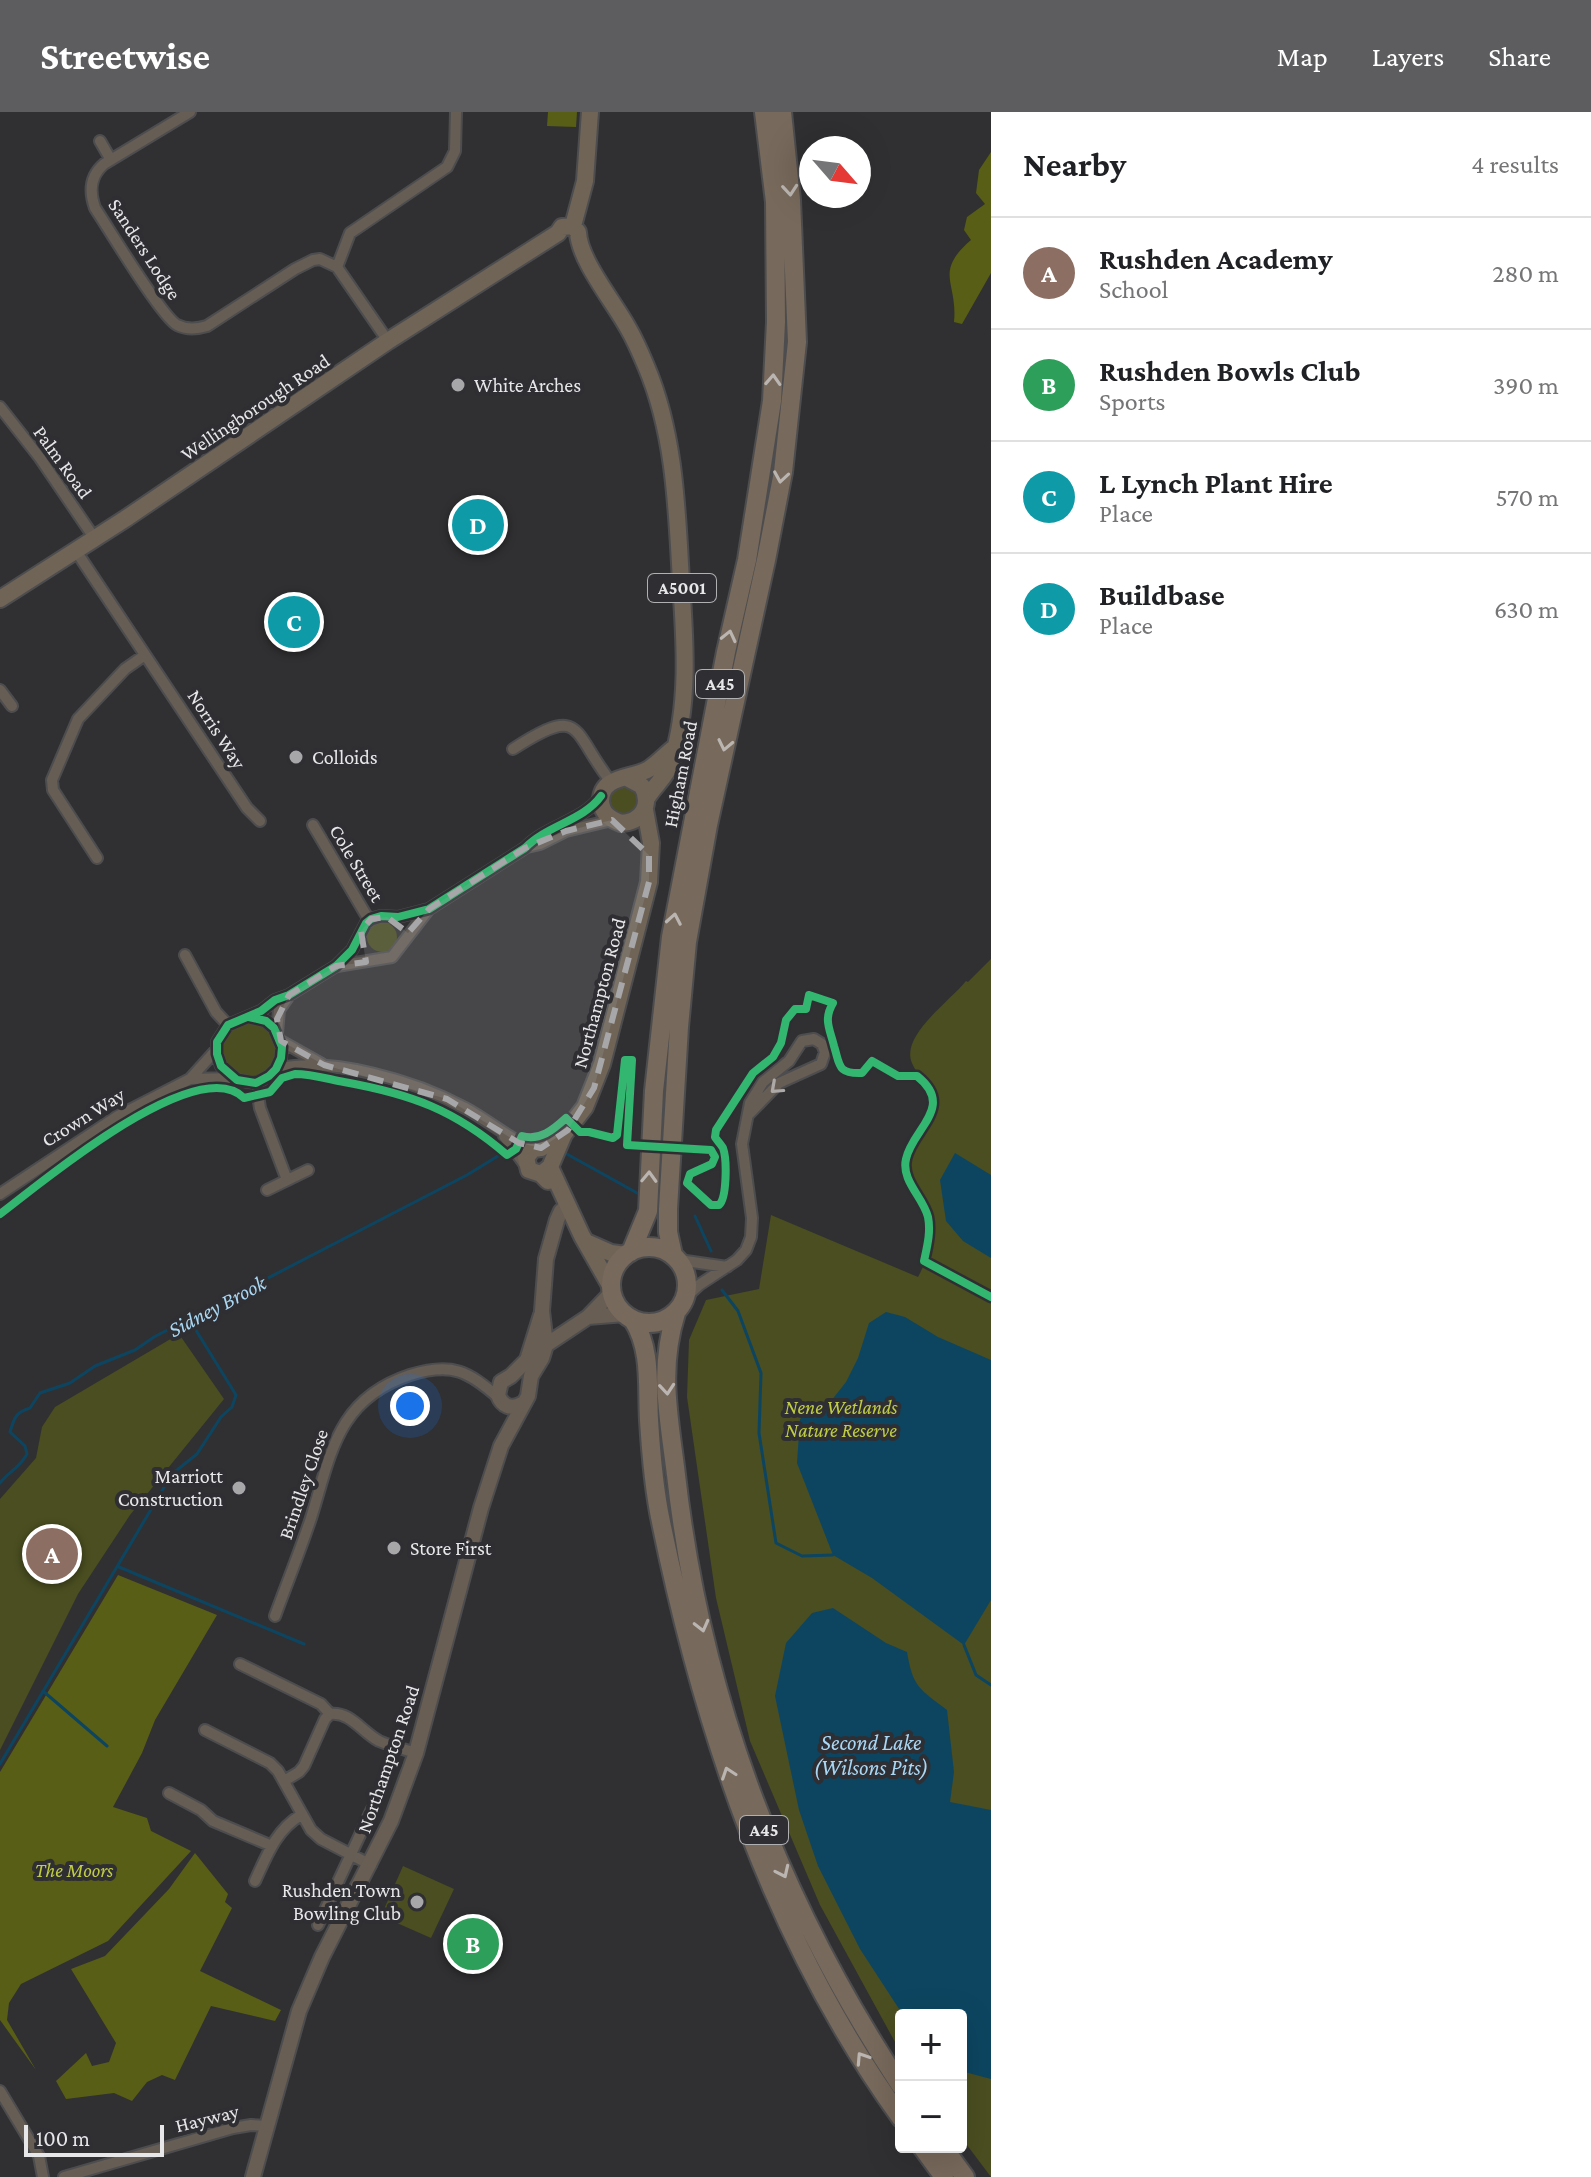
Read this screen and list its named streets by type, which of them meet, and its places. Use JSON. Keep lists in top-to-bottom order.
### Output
{
  "streets": {
    "highway": ["A45", "Higham Road"],
    "main road": ["Wellingborough Road", "A5001", "Northampton Road"],
    "street": [
      "Sanders Lodge",
      "Palm Road",
      "Norris Way",
      "Cole Street",
      "Crown Way",
      "Brindley Close",
      "Hayway"
    ]
  },
  "crossings": [
    ["Wellingborough Road", "Palm Road"],
    ["Wellingborough Road", "A5001"],
    ["Wellingborough Road", "Norris Way"],
    ["A5001", "Northampton Road"],
    ["A45", "Higham Road"],
    ["Northampton Road", "Brindley Close"],
    ["Northampton Road", "Hayway"]
  ],
  "water": ["Sidney Brook", "Second Lake (Wilsons Pits)"],
  "parks": ["Nene Wetlands Nature Reserve", "The Moors"],
  "places": [
    "White Arches",
    "Colloids",
    "Marriott Construction",
    "Store First",
    "Rushden Town Bowling Club"
  ],
  "scale_bar": "100 m",
  "north": "bottom right",
  "page": {
    "header": "Streetwise",
    "nav": ["Map", "Layers", "Share"],
    "heading": ["Nearby", "4 results"],
    "list": [
      {
        "mark": "A",
        "name": "Rushden Academy",
        "note": "School",
        "value": "280 m"
      },
      {
        "mark": "B",
        "name": "Rushden Bowls Club",
        "note": "Sports",
        "value": "390 m"
      },
      {
        "mark": "C",
        "name": "L Lynch Plant Hire",
        "note": "Place",
        "value": "570 m"
      },
      {
        "mark": "D",
        "name": "Buildbase",
        "note": "Place",
        "value": "630 m"
      }
    ],
    "pins": [
      "D",
      "C",
      "A",
      "B"
    ],
    "map_buttons": ["+", "−"],
    "scale": "100 m"
  }
}
